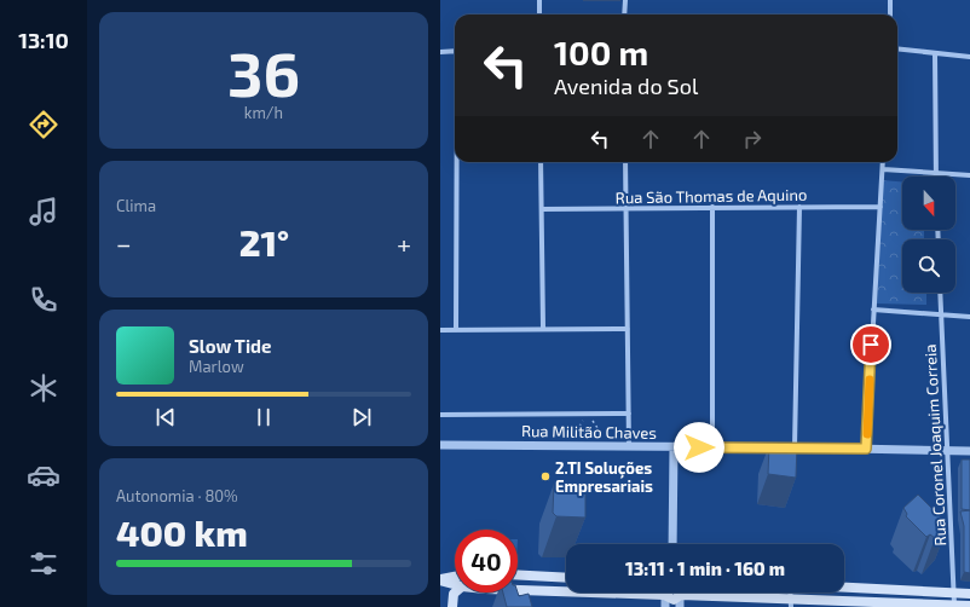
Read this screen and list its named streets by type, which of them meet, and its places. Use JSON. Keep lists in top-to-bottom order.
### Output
{
  "streets": {
    "street": ["Rua São Thomas de Aquino", "Rua Militão Chaves", "Rua Coronel Joaquim Correia"]
  },
  "crossings": [
    ["Rua Militão Chaves", "Rua Coronel Joaquim Correia"]
  ],
  "places": ["2.TI Soluções Empresariais"],
  "north": "bottom",
  "page": {
    "tabs": "13:10",
    "tile": [
      ["36", "km/h"],
      "Clima",
      ["Autonomia · 80%", "400 km"]
    ],
    "turn": ["100 m", "Avenida do Sol"],
    "heat": ["−", "21°", "+"],
    "song": ["Slow Tide", "Marlow"],
    "limit": "40",
    "trip": "13:11 · 1 min · 160 m"
  }
}
